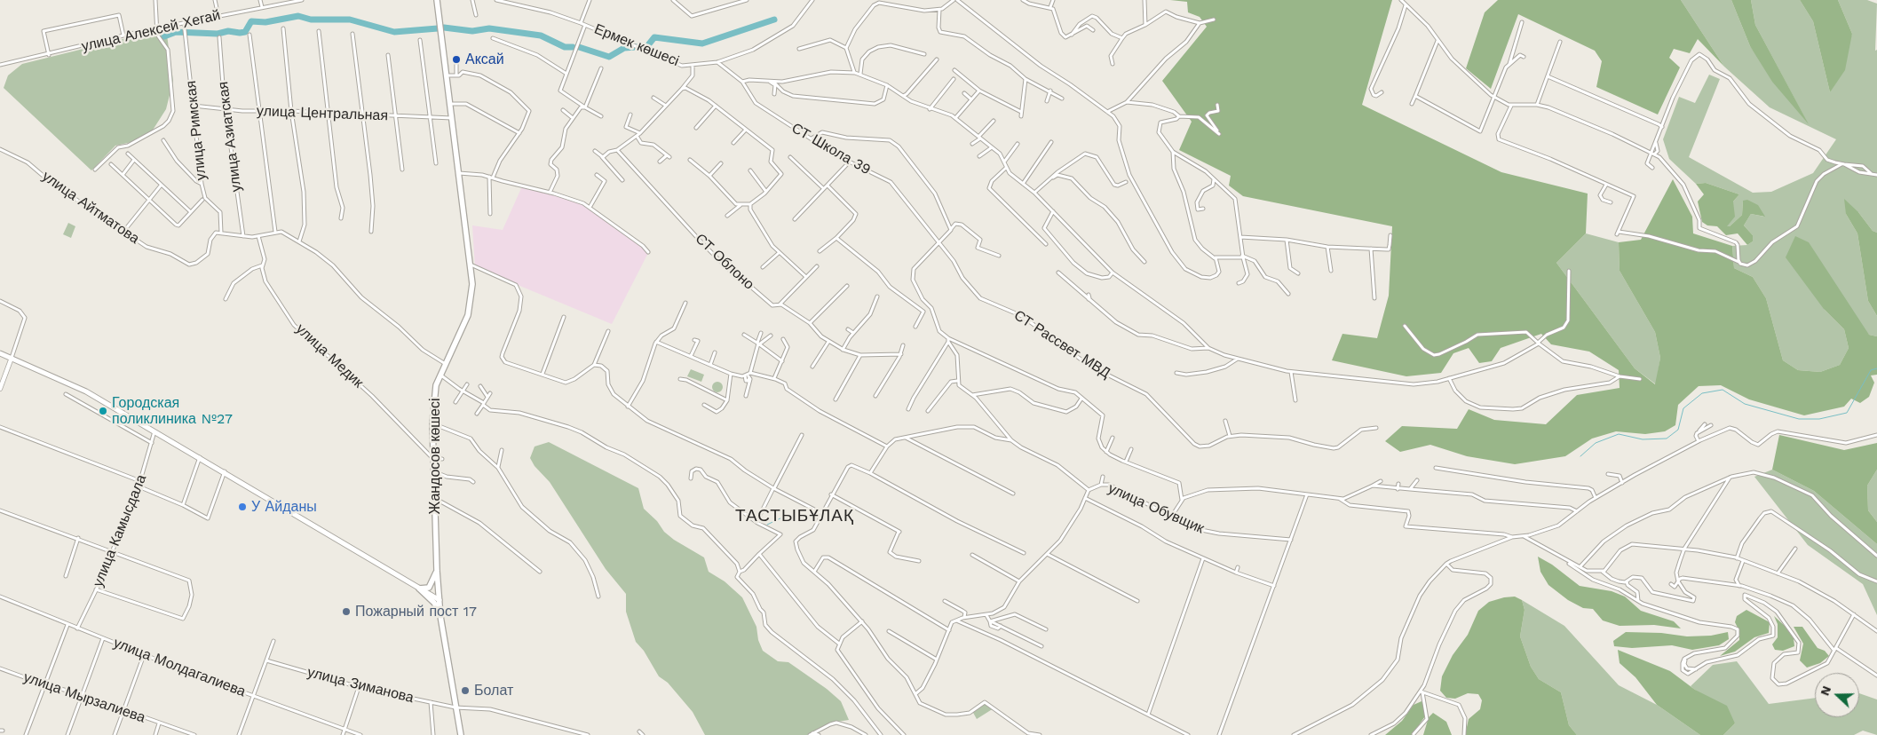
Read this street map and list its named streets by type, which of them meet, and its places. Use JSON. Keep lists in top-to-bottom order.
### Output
{
  "streets": {
    "main road": ["Жандосов көшесі"],
    "street": [
      "улица Алексей Хегай",
      "Ермек көшесі",
      "улица Центральная",
      "улица Римская",
      "улица Азиатская",
      "СТ Школа 39",
      "улица Айтматова",
      "СТ Облоно",
      "СТ Рассвет МВД",
      "улица Медик",
      "улица Обувщик",
      "улица Камысдала",
      "улица Молдагалиева",
      "улица Зиманова",
      "улица Мырзалиева"
    ]
  },
  "crossings": [
    ["улица Алексей Хегай", "улица Римская"],
    ["Ермек көшесі", "СТ Школа 39"],
    ["улица Центральная", "улица Римская"],
    ["улица Центральная", "улица Азиатская"],
    ["улица Центральная", "Жандосов көшесі"],
    ["улица Римская", "улица Айтматова"],
    ["СТ Школа 39", "СТ Рассвет МВД"],
    ["улица Медик", "Жандосов көшесі"],
    ["Жандосов көшесі", "улица Зиманова"],
    ["улица Камысдала", "улица Молдагалиева"]
  ],
  "districts": ["ТАСТЫБҰЛАҚ"],
  "places": [
    "Аксай",
    "Городская поликлиника №27",
    "У Айданы",
    "Пожарный пост 17",
    "Болат"
  ],
  "north": "left"
}
